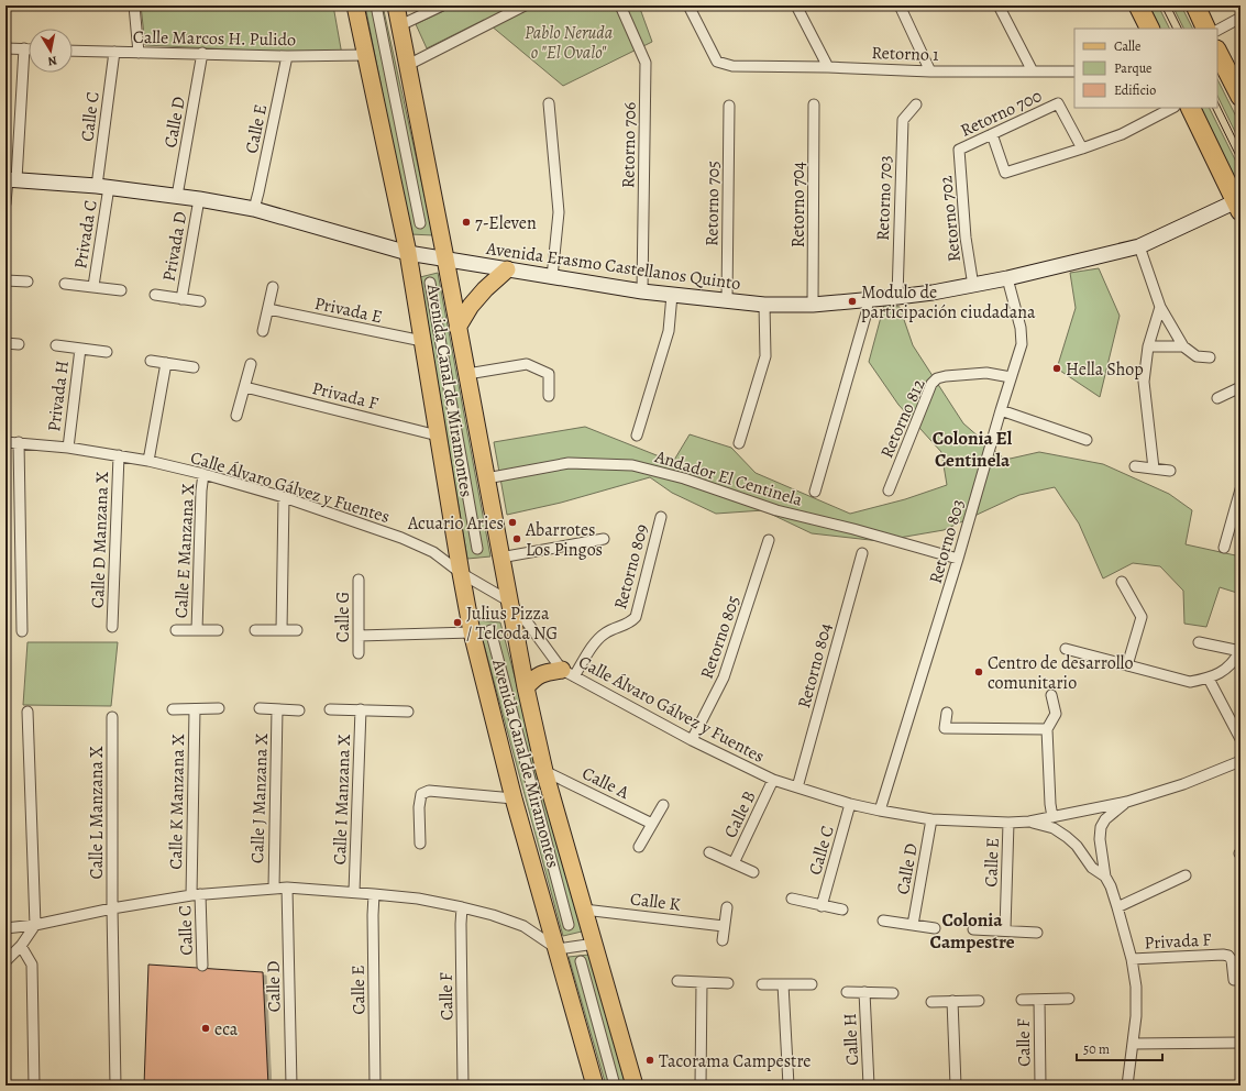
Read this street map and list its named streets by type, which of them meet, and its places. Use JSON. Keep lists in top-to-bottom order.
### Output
{
  "streets": {
    "main road": ["Avenida Canal de Miramontes"],
    "street": [
      "Calle Marcos H. Pulido",
      "Retorno 1",
      "Retorno 700",
      "Calle C",
      "Calle D",
      "Calle E",
      "Retorno 706",
      "Retorno 703",
      "Retorno 705",
      "Retorno 704",
      "Retorno 702",
      "Privada C",
      "Privada D",
      "Avenida Erasmo Castellanos Quinto",
      "Privada E",
      "Privada F",
      "Privada H",
      "Retorno 812",
      "Andador El Centinela",
      "Calle Álvaro Gálvez y Fuentes",
      "Calle D Manzana X",
      "Retorno 803",
      "Calle E Manzana X",
      "Retorno 809",
      "Calle G",
      "Retorno 805",
      "Retorno 804",
      "Calle A",
      "Calle J Manzana X",
      "Calle I Manzana X",
      "Calle K Manzana X",
      "Calle L Manzana X",
      "Calle B",
      "Calle K",
      "Calle F",
      "Calle H"
    ]
  },
  "crossings": [
    ["Calle Marcos H. Pulido", "Calle C"],
    ["Calle Marcos H. Pulido", "Calle D"],
    ["Calle Marcos H. Pulido", "Calle E"],
    ["Calle Marcos H. Pulido", "Avenida Canal de Miramontes"],
    ["Retorno 700", "Retorno 702"],
    ["Calle C", "Privada C"],
    ["Calle C", "Avenida Erasmo Castellanos Quinto"],
    ["Calle C", "Calle Álvaro Gálvez y Fuentes"],
    ["Calle C", "Calle K Manzana X"],
    ["Calle D", "Avenida Erasmo Castellanos Quinto"],
    ["Calle D", "Calle Álvaro Gálvez y Fuentes"],
    ["Calle E", "Avenida Erasmo Castellanos Quinto"],
    ["Calle E", "Calle Álvaro Gálvez y Fuentes"],
    ["Retorno 706", "Avenida Erasmo Castellanos Quinto"],
    ["Retorno 703", "Avenida Erasmo Castellanos Quinto"],
    ["Retorno 705", "Avenida Erasmo Castellanos Quinto"],
    ["Retorno 704", "Avenida Erasmo Castellanos Quinto"],
    ["Retorno 702", "Avenida Erasmo Castellanos Quinto"],
    ["Privada C", "Avenida Erasmo Castellanos Quinto"],
    ["Privada D", "Avenida Erasmo Castellanos Quinto"],
    ["Avenida Erasmo Castellanos Quinto", "Avenida Canal de Miramontes"],
    ["Avenida Erasmo Castellanos Quinto", "Retorno 803"],
    ["Privada E", "Avenida Canal de Miramontes"],
    ["Avenida Canal de Miramontes", "Privada F"],
    ["Avenida Canal de Miramontes", "Andador El Centinela"],
    ["Avenida Canal de Miramontes", "Calle Álvaro Gálvez y Fuentes"],
    ["Avenida Canal de Miramontes", "Calle A"],
    ["Avenida Canal de Miramontes", "Calle K"],
    ["Privada H", "Calle Álvaro Gálvez y Fuentes"],
    ["Retorno 812", "Retorno 803"],
    ["Andador El Centinela", "Retorno 803"],
    ["Calle Álvaro Gálvez y Fuentes", "Calle D Manzana X"],
    ["Calle Álvaro Gálvez y Fuentes", "Retorno 803"],
    ["Calle Álvaro Gálvez y Fuentes", "Calle E Manzana X"],
    ["Calle Álvaro Gálvez y Fuentes", "Retorno 809"],
    ["Calle Álvaro Gálvez y Fuentes", "Retorno 805"],
    ["Calle Álvaro Gálvez y Fuentes", "Retorno 804"],
    ["Calle Álvaro Gálvez y Fuentes", "Calle B"]
  ],
  "districts": ["Colonia El Centinela", "Colonia Campestre"],
  "parks": ["Pablo Neruda o \"El Ovalo\""],
  "places": [
    "7-Eleven",
    "Modulo de participación ciudadana",
    "Hella Shop",
    "Acuario Aries",
    "Abarrotes Los Pingos",
    "Julius Pizza / Telcoda NG",
    "Centro de desarrollo comunitario",
    "eca",
    "Tacorama Campestre"
  ],
  "legend": ["Calle", "Parque", "Edificio"],
  "scale_bar": "50 m",
  "north": "bottom"
}
